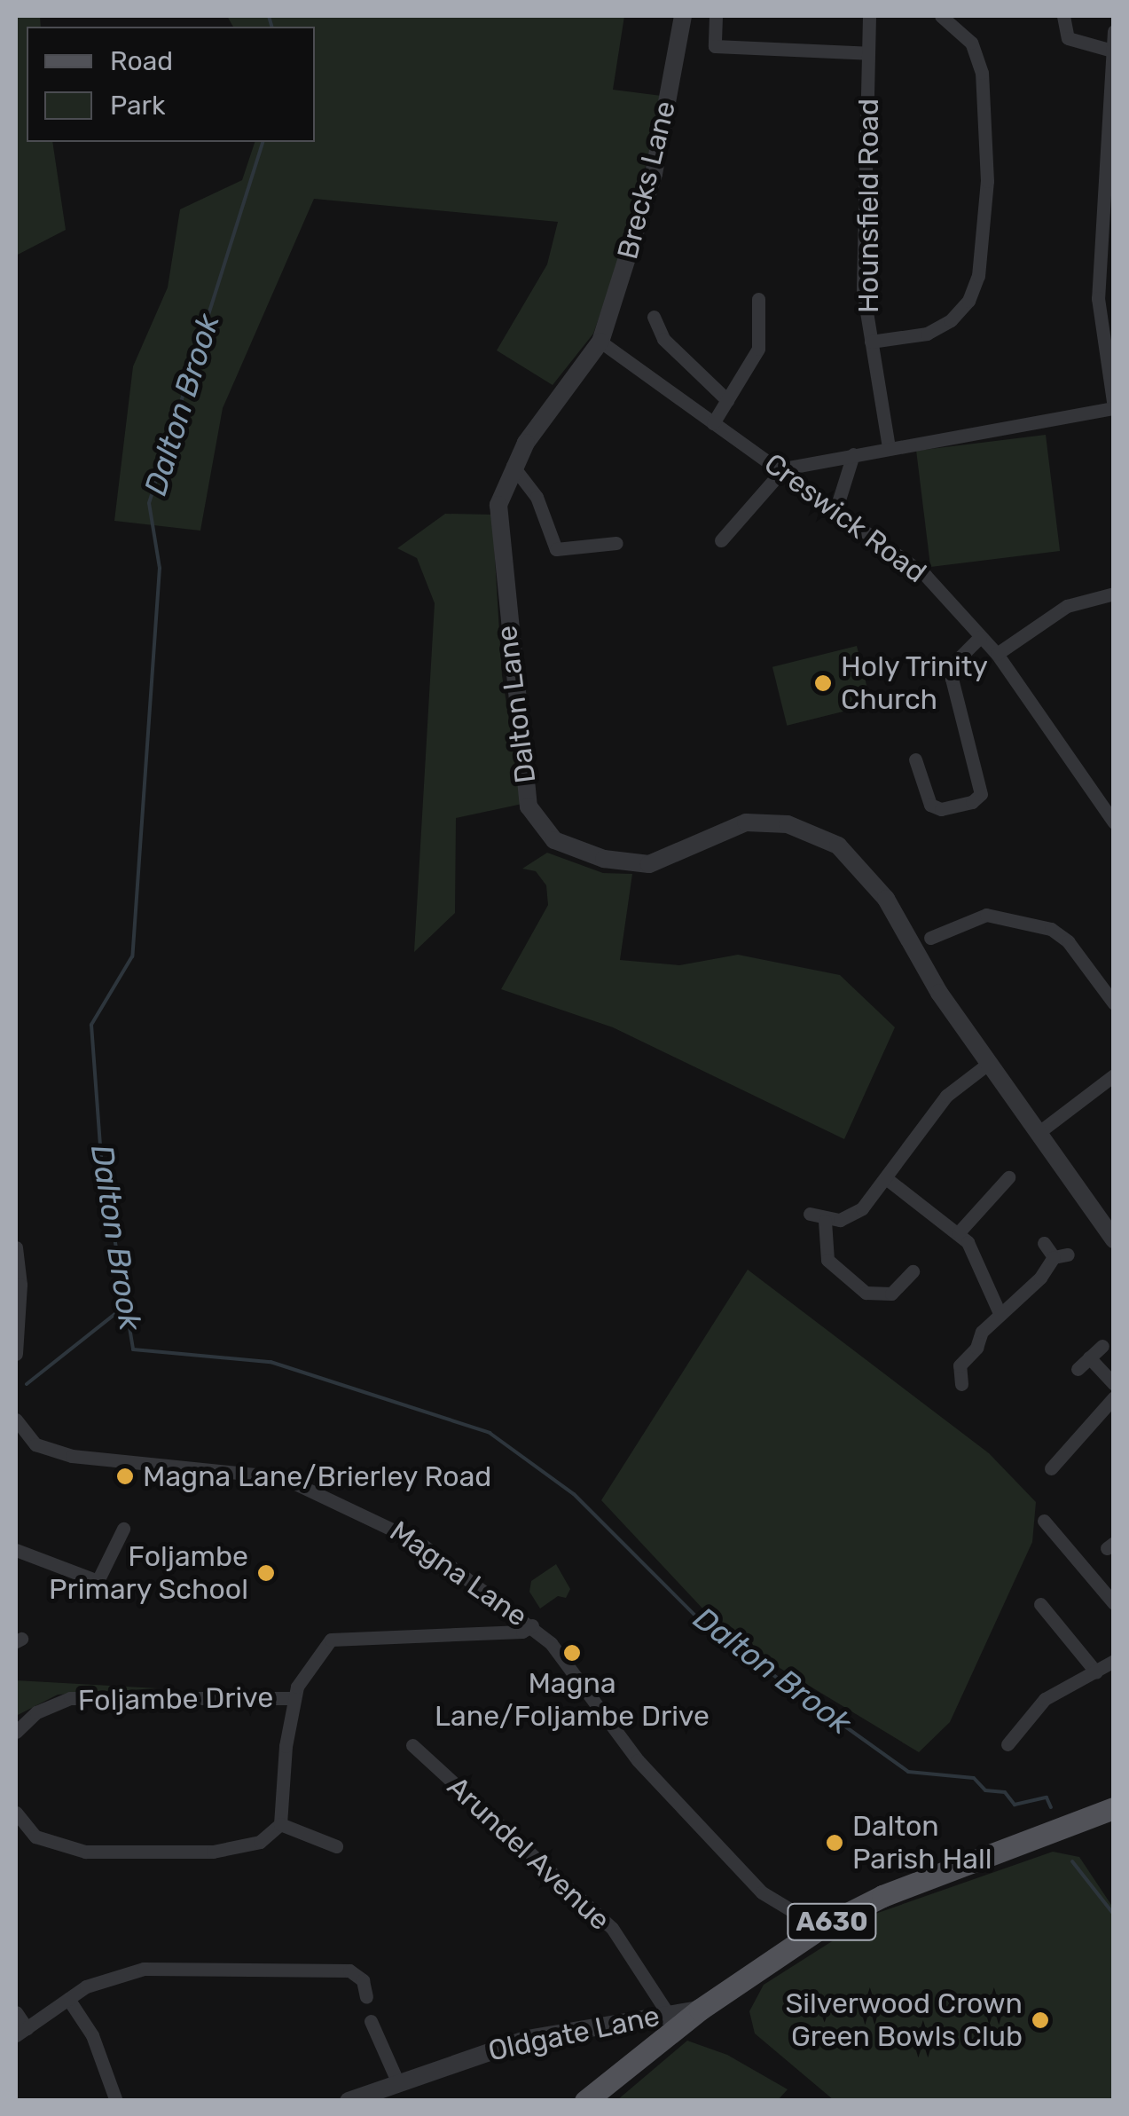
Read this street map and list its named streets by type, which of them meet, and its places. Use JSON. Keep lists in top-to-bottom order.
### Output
{
  "streets": {
    "main road": ["A630"],
    "street": [
      "Brecks Lane",
      "Hounsfield Road",
      "Creswick Road",
      "Dalton Lane",
      "Magna Lane",
      "Foljambe Drive",
      "Arundel Avenue",
      "Oldgate Lane"
    ]
  },
  "crossings": [
    ["Brecks Lane", "Creswick Road"],
    ["Brecks Lane", "Dalton Lane"],
    ["Creswick Road", "Dalton Lane"],
    ["Magna Lane", "Foljambe Drive"],
    ["Magna Lane", "A630"],
    ["Arundel Avenue", "Oldgate Lane"],
    ["A630", "Oldgate Lane"]
  ],
  "water": ["Dalton Brook"],
  "places": [
    "Holy Trinity Church",
    "Magna Lane/Brierley Road",
    "Foljambe Primary School",
    "Magna Lane/Foljambe Drive",
    "Dalton Parish Hall",
    "Silverwood Crown Green Bowls Club"
  ],
  "legend": ["Road", "Park"]
}
